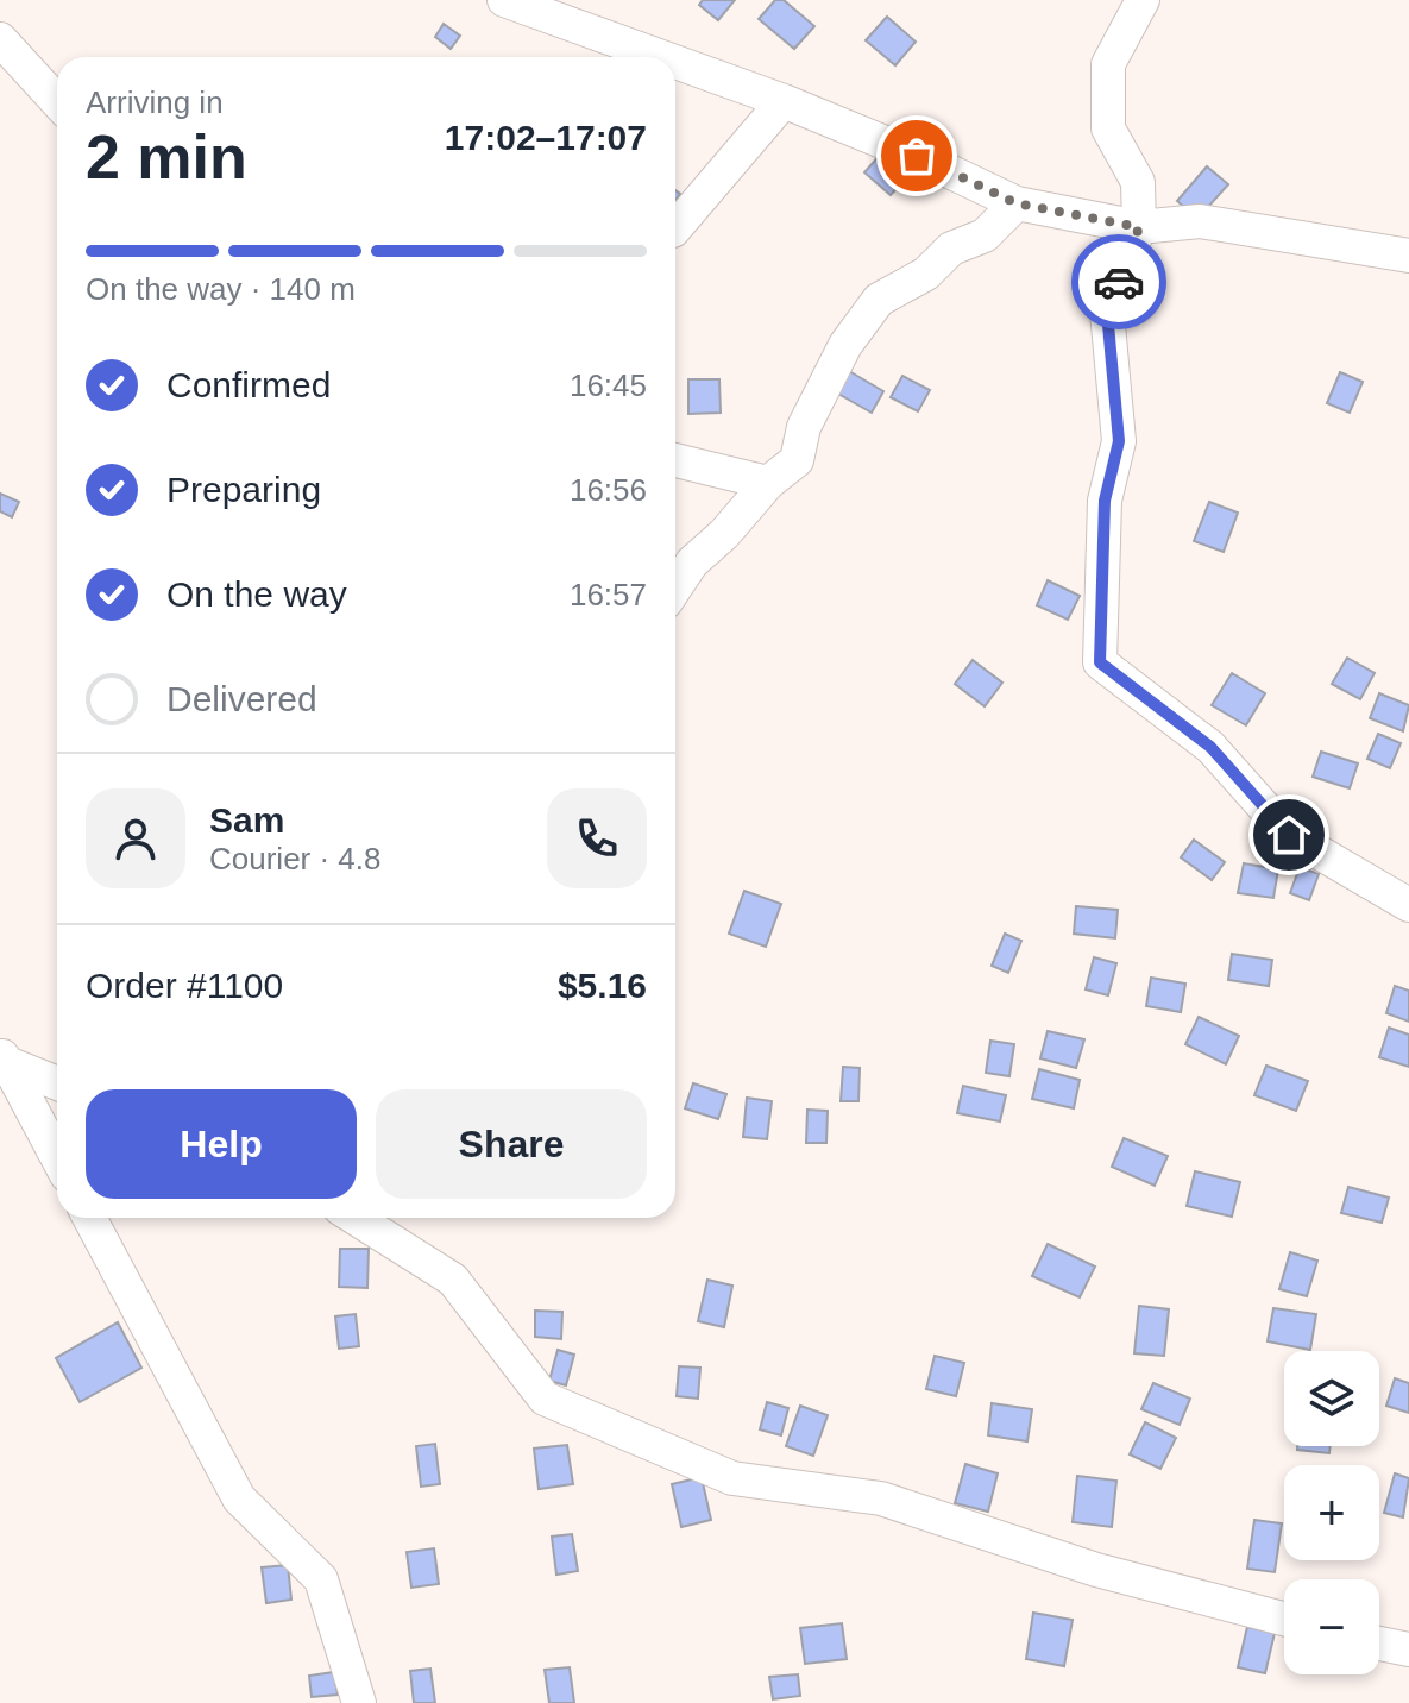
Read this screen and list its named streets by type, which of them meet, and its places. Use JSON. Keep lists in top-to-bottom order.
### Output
{
  "page": {
    "heading": ["2 min", "Arriving in", "17:02–17:07"],
    "panel": [
      "Sam",
      "Courier · 4.8",
      "Order #1100",
      "$5.16"
    ],
    "bar": "On the way · 140 m",
    "list": [
      ["Confirmed", "16:45"],
      ["Preparing", "16:56"],
      ["On the way", "16:57"],
      "Delivered"
    ],
    "buttons": ["Help", "Share"],
    "map_buttons": ["+", "−"]
  }
}
